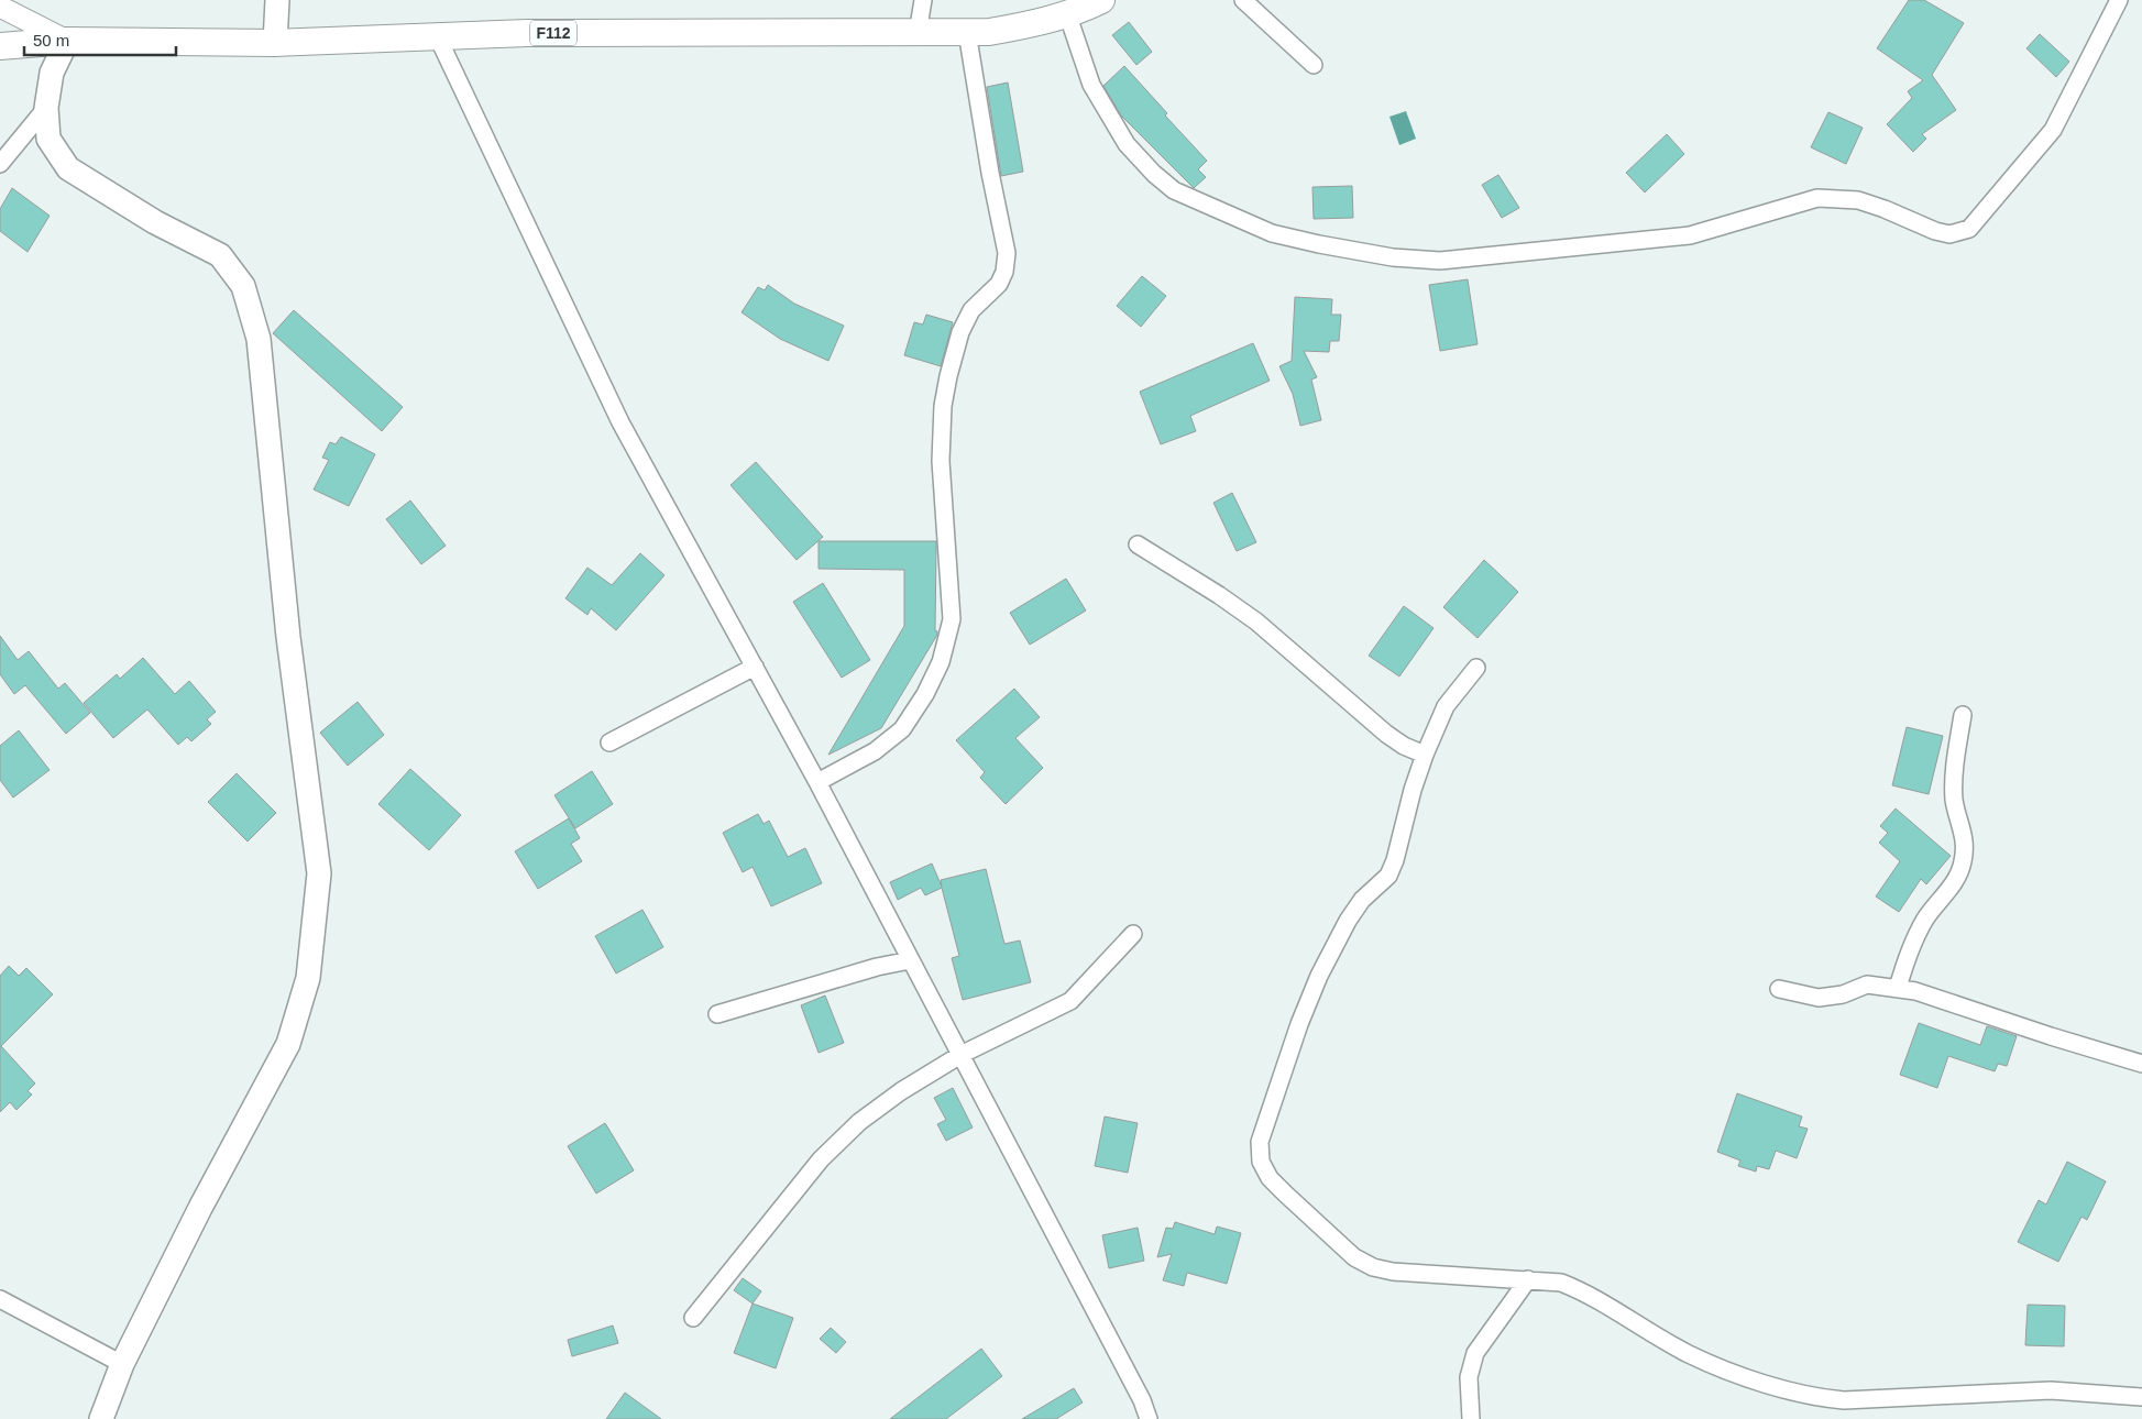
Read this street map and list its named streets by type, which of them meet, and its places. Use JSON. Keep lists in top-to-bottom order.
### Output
{
  "streets": {
    "main road": ["F112"]
  },
  "scale_bar": "50 m"
}
